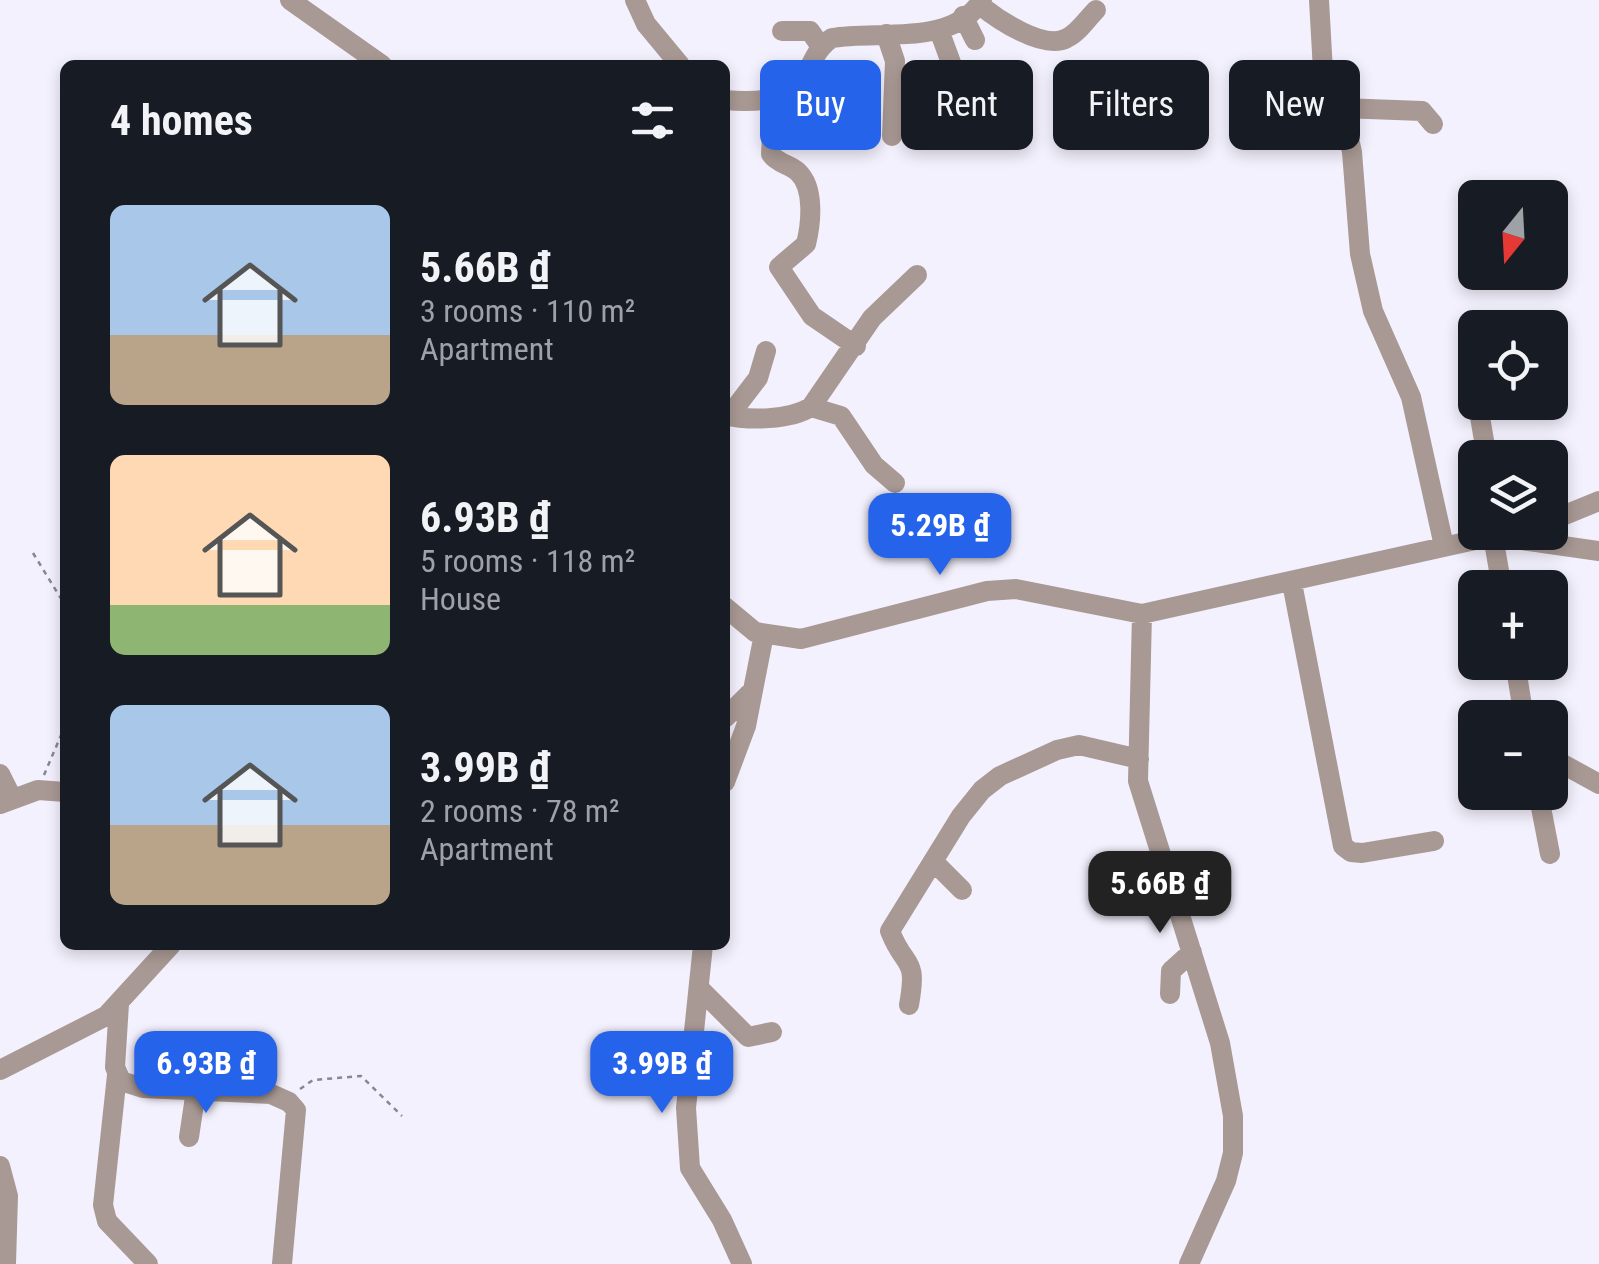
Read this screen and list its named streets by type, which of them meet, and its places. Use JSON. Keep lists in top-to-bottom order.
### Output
{
  "north": "bottom",
  "page": {
    "chip": [
      "Buy",
      "Rent",
      "Filters",
      "New"
    ],
    "heading": "4 homes",
    "map_buttons": ["+", "−"],
    "list": [
      {
        "name": "5.66B ₫",
        "note": "3 rooms · 110 m² · Apartment"
      },
      {
        "name": "6.93B ₫",
        "note": "5 rooms · 118 m² · House"
      },
      {
        "name": "3.99B ₫",
        "note": "2 rooms · 78 m² · Apartment"
      }
    ],
    "price": [
      "5.29B ₫",
      "5.66B ₫",
      "6.93B ₫",
      "3.99B ₫"
    ]
  }
}
